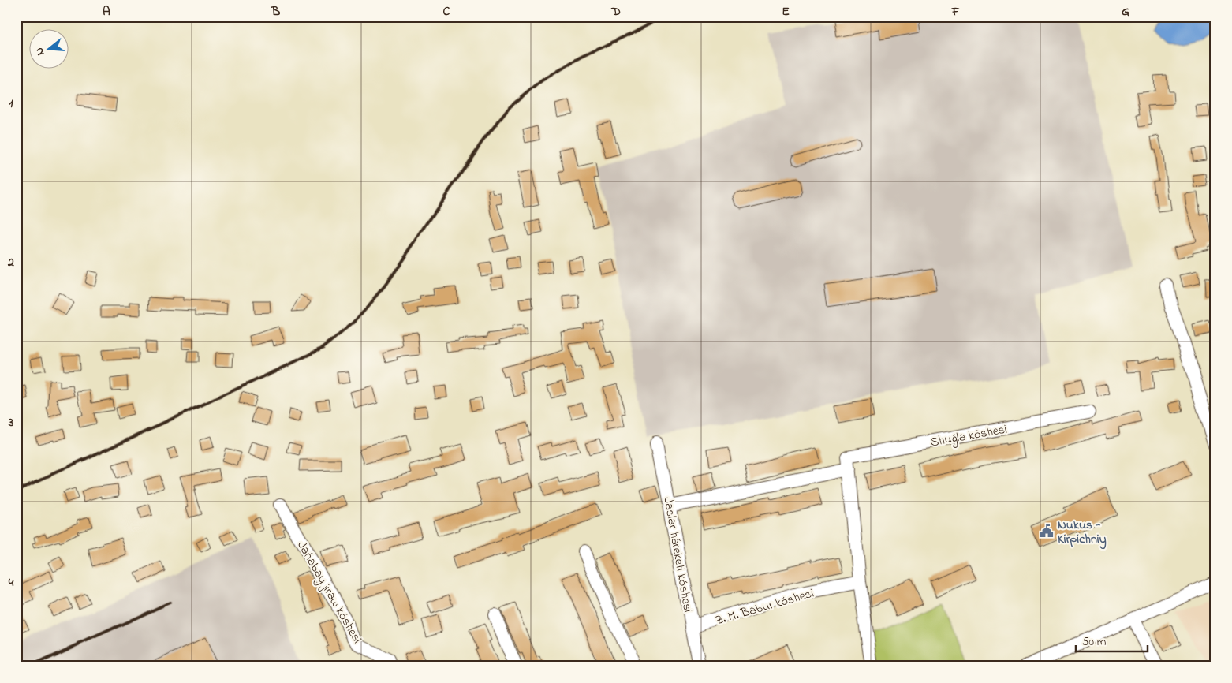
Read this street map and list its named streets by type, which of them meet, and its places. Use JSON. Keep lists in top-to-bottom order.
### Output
{
  "streets": {
    "street": [
      "Shuǵla kóshesi",
      "Jaslar háreketi kóshesi",
      "Jańabay jıraw kóshesi",
      "Z. M. Babur kóshesi"
    ]
  },
  "crossings": [
    ["Jaslar háreketi kóshesi", "Z. M. Babur kóshesi"]
  ],
  "places": {
    "public building": ["Nukus - Kirpichniy"]
  },
  "scale_bar": "50 m",
  "north": "left",
  "grid": {
    "columns": [
      "A",
      "B",
      "C",
      "D",
      "E",
      "F",
      "G"
    ],
    "rows": [
      "1",
      "2",
      "3",
      "4"
    ]
  }
}
